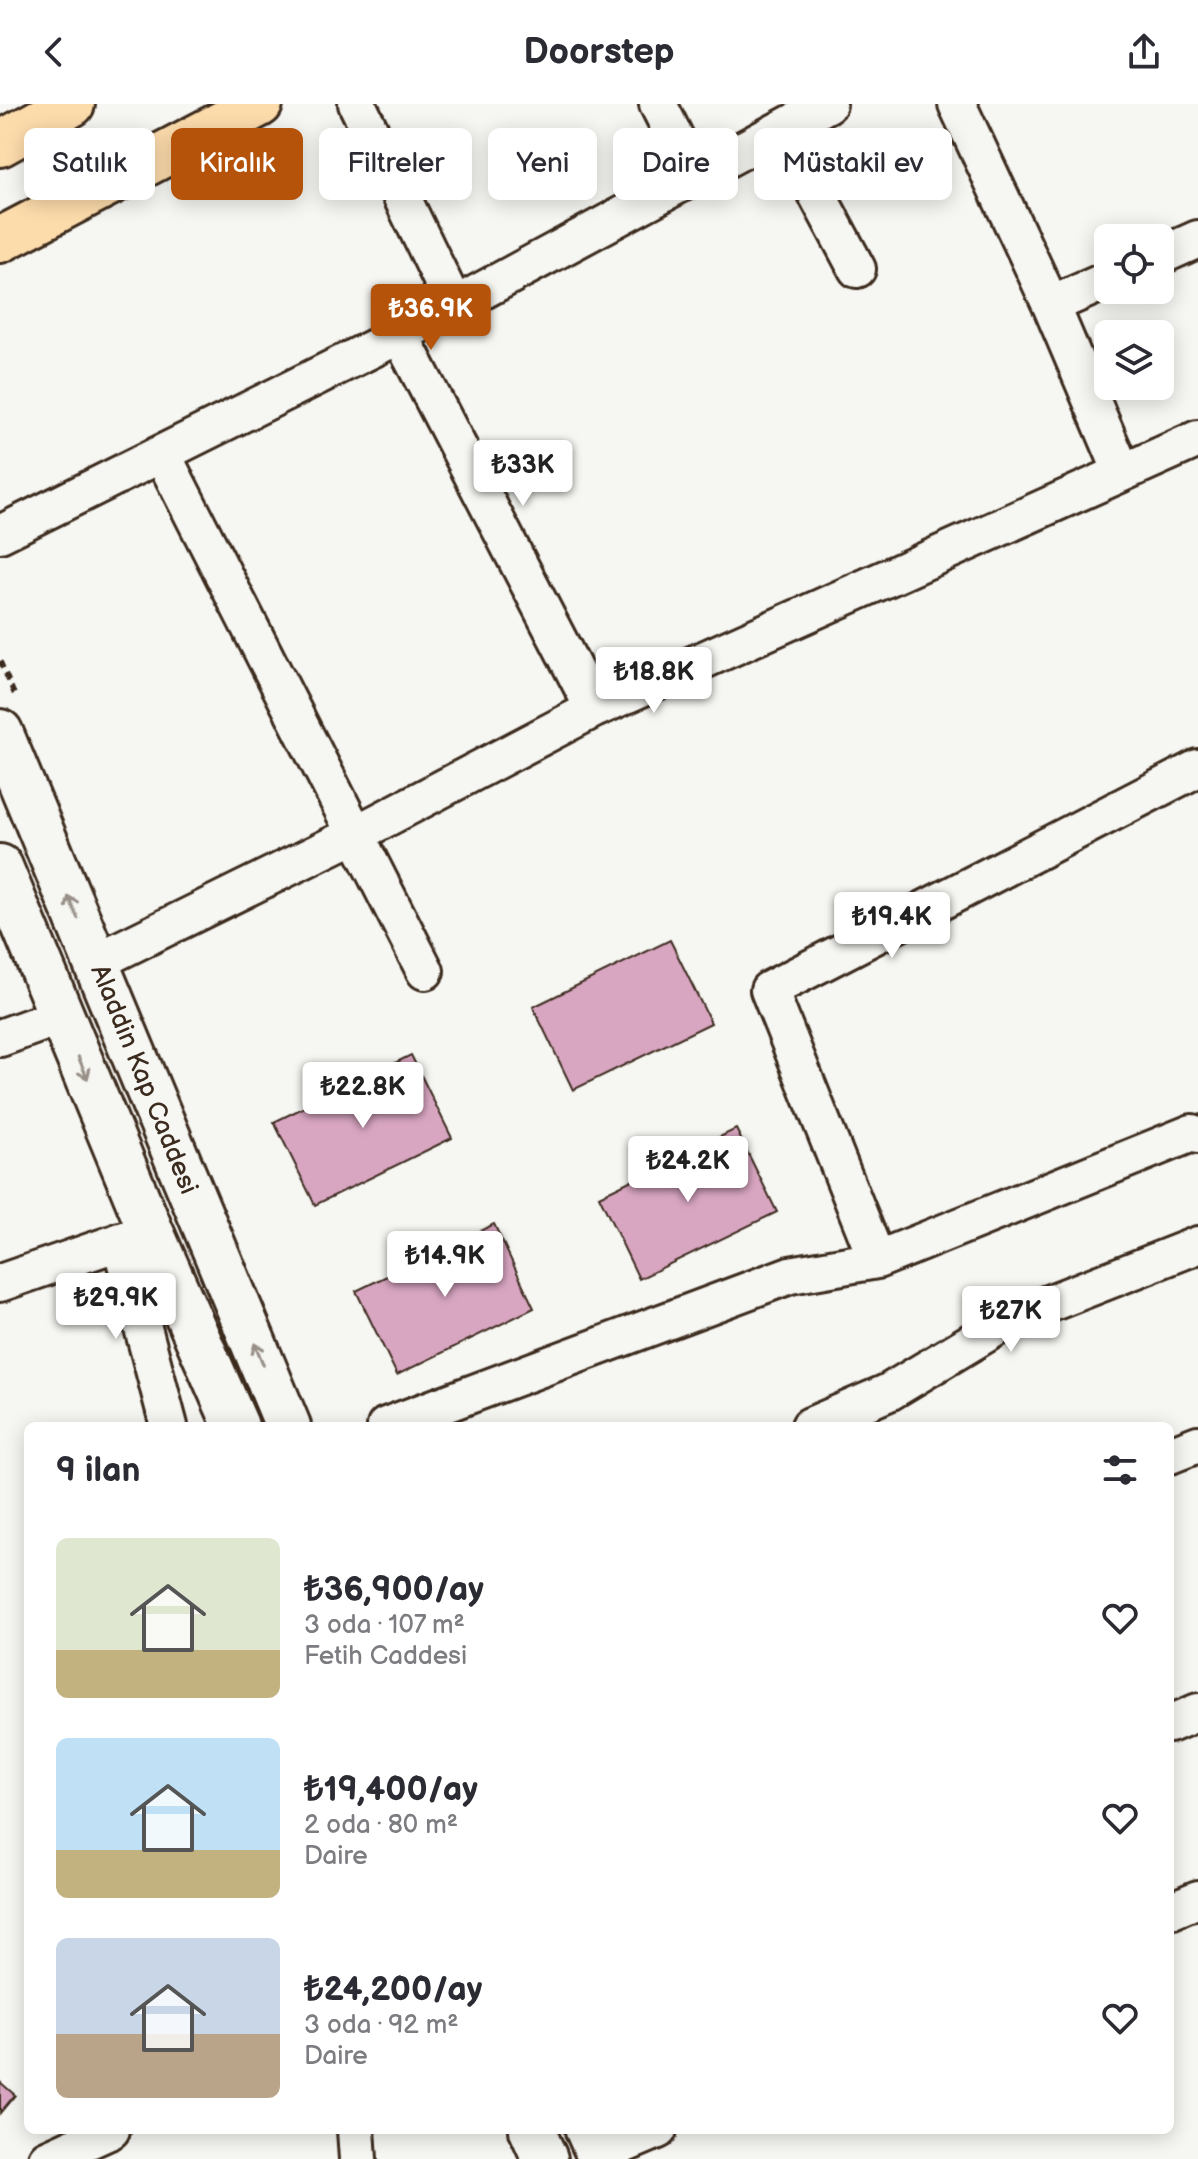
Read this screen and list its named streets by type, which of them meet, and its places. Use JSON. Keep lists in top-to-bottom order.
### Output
{
  "streets": {
    "street": ["Aladdin Kap Caddesi"]
  },
  "page": {
    "header": "Doorstep",
    "chip": [
      "Satılık",
      "Kiralık",
      "Filtreler",
      "Yeni",
      "Daire",
      "Müstakil ev"
    ],
    "price": [
      "₺36.9K",
      "₺33K",
      "₺18.8K",
      "₺19.4K",
      "₺22.8K",
      "₺24.2K",
      "₺14.9K",
      "₺29.9K",
      "₺27K"
    ],
    "heading": "9 ilan",
    "list": [
      {
        "name": "₺36,900/ay",
        "note": "3 oda · 107 m² · Fetih Caddesi"
      },
      {
        "name": "₺19,400/ay",
        "note": "2 oda · 80 m² · Daire"
      },
      {
        "name": "₺24,200/ay",
        "note": "3 oda · 92 m² · Daire"
      }
    ]
  }
}
